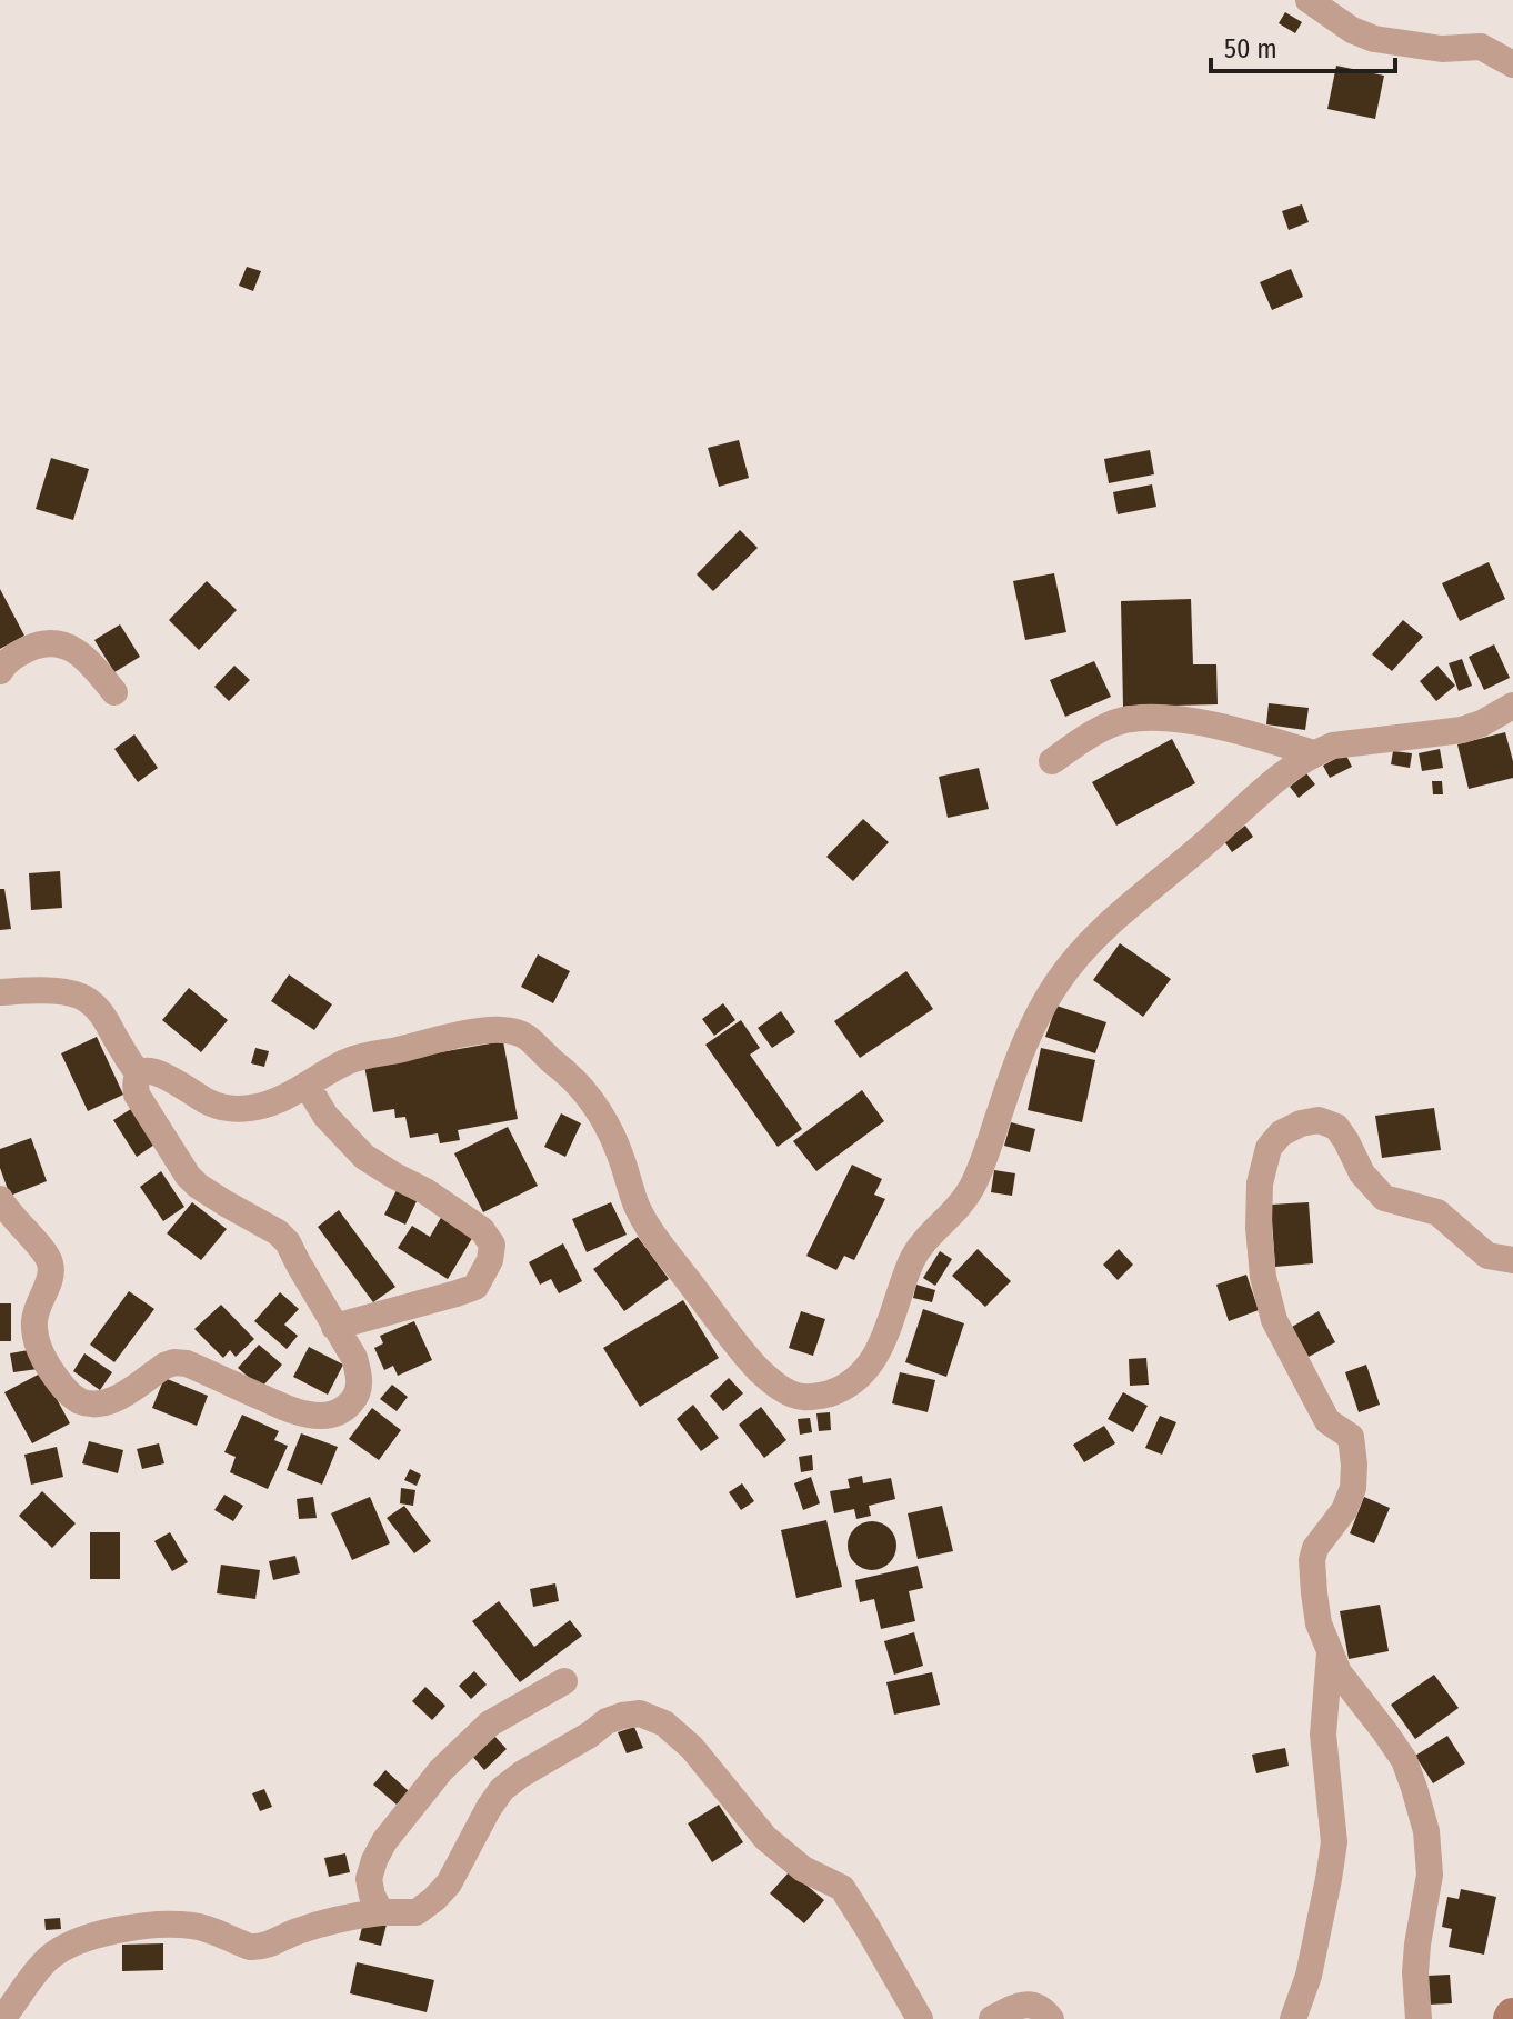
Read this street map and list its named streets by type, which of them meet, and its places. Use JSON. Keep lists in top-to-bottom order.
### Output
{
  "scale_bar": "50 m"
}
